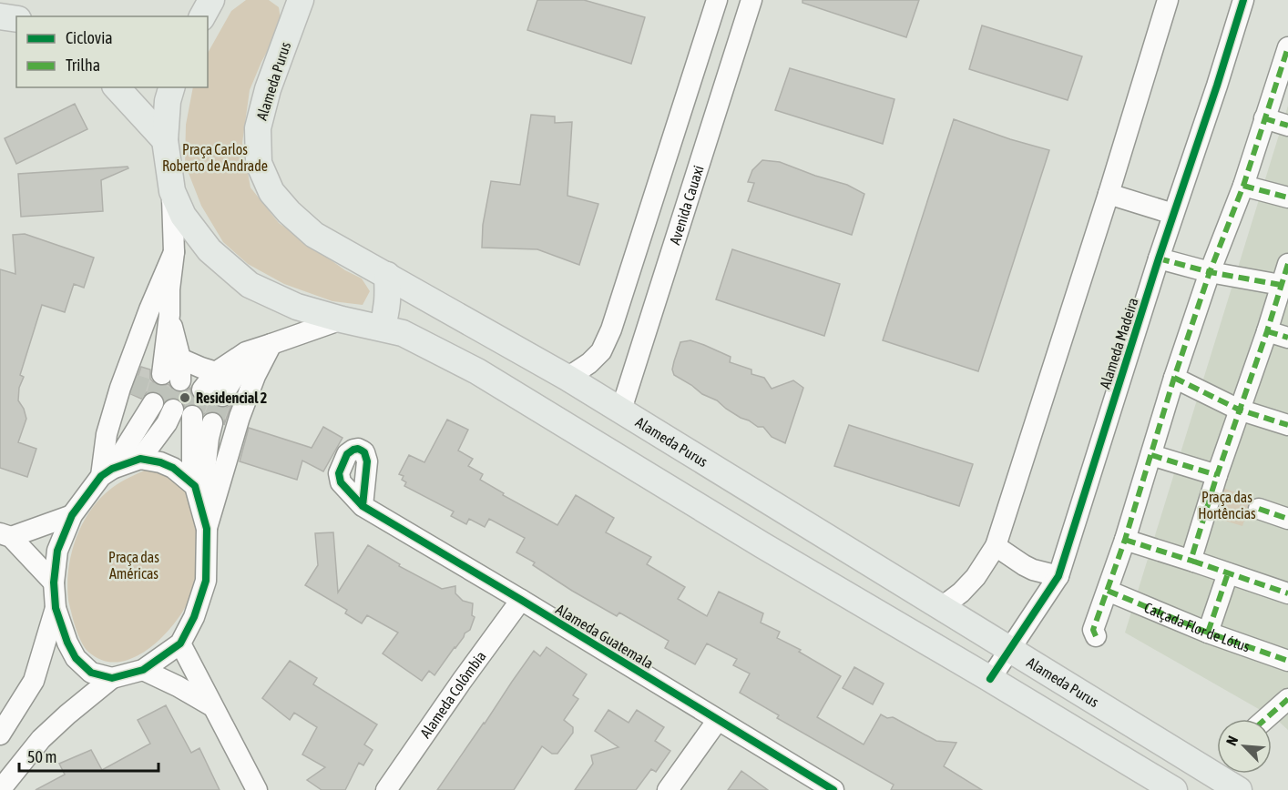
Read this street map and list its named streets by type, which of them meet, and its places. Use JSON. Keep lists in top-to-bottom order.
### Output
{
  "streets": {
    "main road": ["Alameda Purus"],
    "street": [
      "Avenida Cauaxi",
      "Alameda Madeira",
      "Calçada Flor de Lótus",
      "Alameda Guatemala",
      "Alameda Colômbia"
    ]
  },
  "crossings": [
    ["Alameda Purus", "Avenida Cauaxi"],
    ["Alameda Purus", "Alameda Madeira"],
    ["Alameda Guatemala", "Alameda Colômbia"]
  ],
  "parks": ["Praça Carlos Roberto de Andrade", "Praça das Hortências", "Praça das Américas"],
  "places": ["Residencial 2"],
  "legend": ["Ciclovia", "Trilha"],
  "scale_bar": "50 m",
  "north": "top left"
}
